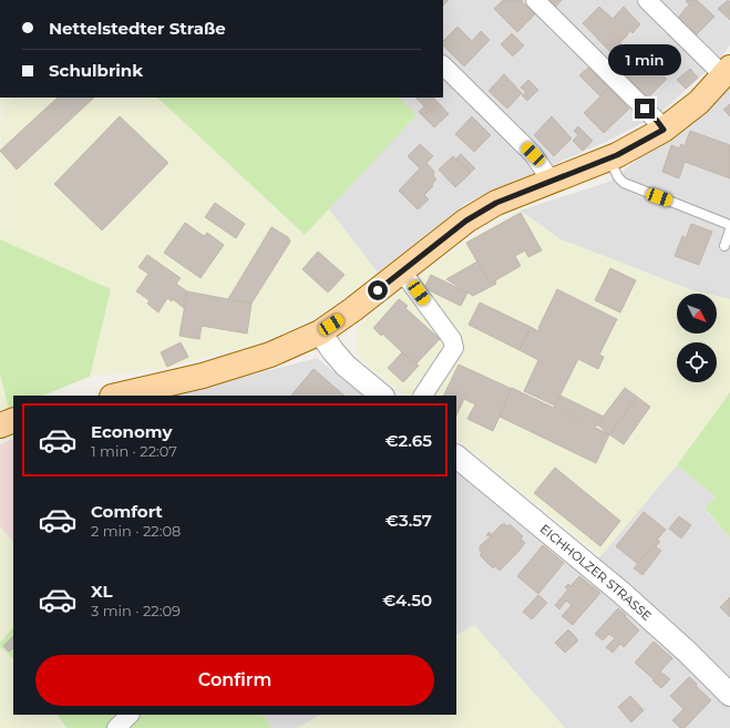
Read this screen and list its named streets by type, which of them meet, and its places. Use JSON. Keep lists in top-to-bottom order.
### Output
{
  "streets": {
    "street": ["EICHHOLZER STRASSE"]
  },
  "north": "bottom right",
  "page": {
    "banner": ["Nettelstedter Straße", "Schulbrink"],
    "bubble": "1 min",
    "list": [
      {
        "name": "Economy",
        "note": "1 min · 22:07",
        "value": "€2.65"
      },
      {
        "name": "Comfort",
        "note": "2 min · 22:08",
        "value": "€3.57"
      },
      {
        "name": "XL",
        "note": "3 min · 22:09",
        "value": "€4.50"
      }
    ],
    "buttons": "Confirm"
  }
}
